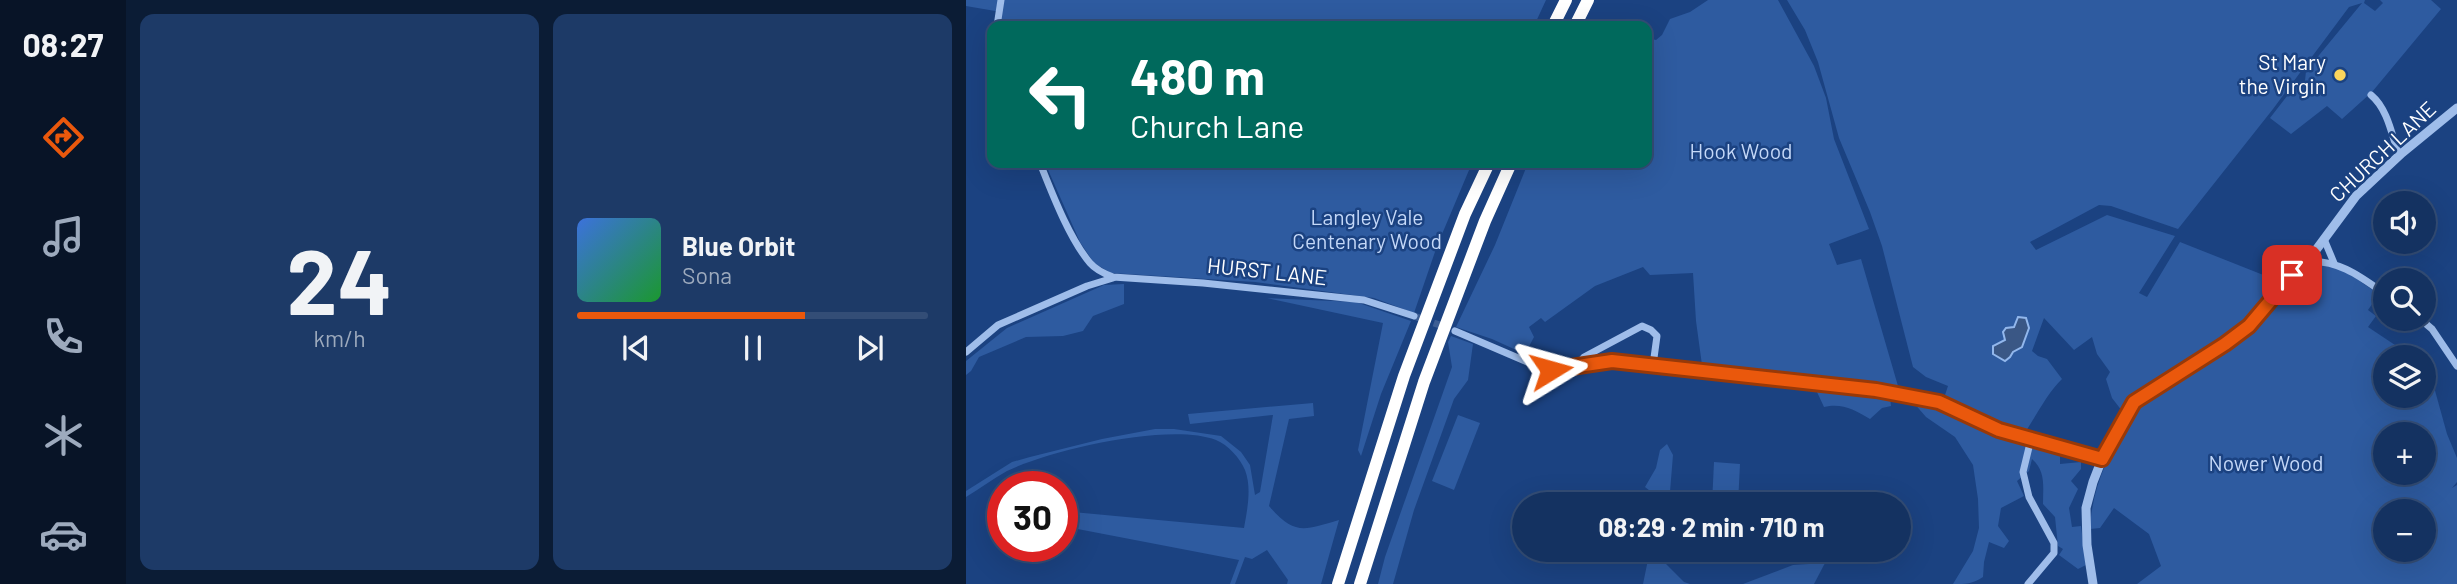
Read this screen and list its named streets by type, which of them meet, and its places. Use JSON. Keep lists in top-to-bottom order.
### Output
{
  "streets": {
    "street": ["CHURCH LANE", "HURST LANE"]
  },
  "parks": ["Hook Wood", "Langley Vale Centenary Wood", "Nower Wood"],
  "places": ["St Mary the Virgin"],
  "page": {
    "tabs": "08:27",
    "tile": ["24", "km/h"],
    "turn": ["480 m", "Church Lane"],
    "map_buttons": ["+", "−"],
    "song": ["Blue Orbit", "Sona"],
    "limit": "30",
    "trip": "08:29 · 2 min · 710 m"
  }
}
